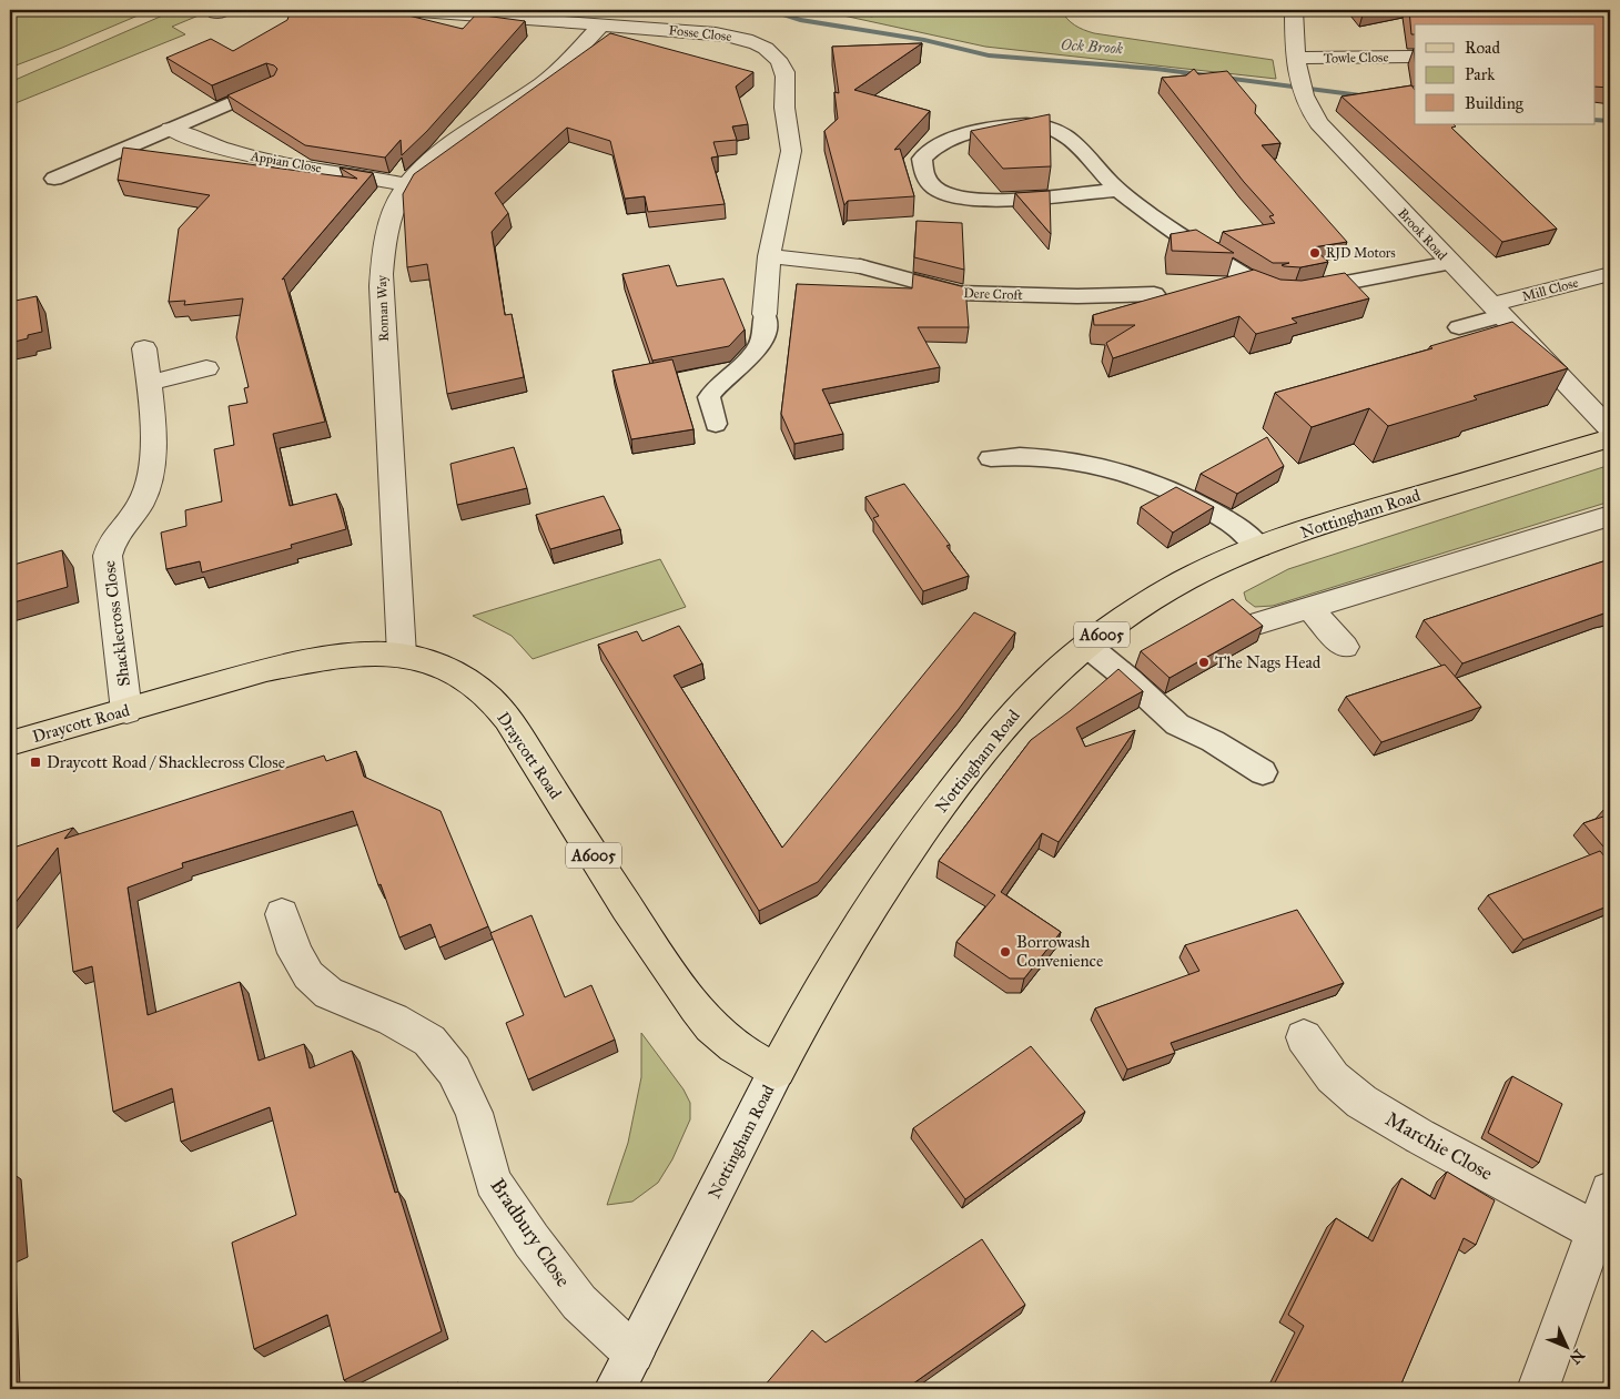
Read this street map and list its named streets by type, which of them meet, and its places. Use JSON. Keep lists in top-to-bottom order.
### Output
{
  "streets": {
    "main road": ["Nottingham Road", "A6005", "Draycott Road"],
    "street": [
      "Fosse Close",
      "Towle Close",
      "Appian Close",
      "Brook Road",
      "Mill Close",
      "Dere Croft",
      "Roman Way",
      "Shacklecross Close",
      "Marchie Close",
      "Bradbury Close"
    ]
  },
  "crossings": [
    ["Fosse Close", "Dere Croft"],
    ["Fosse Close", "Roman Way"],
    ["Towle Close", "Brook Road"],
    ["Appian Close", "Roman Way"],
    ["Brook Road", "Mill Close"],
    ["Roman Way", "Draycott Road"],
    ["Nottingham Road", "Draycott Road"],
    ["Nottingham Road", "Bradbury Close"],
    ["Shacklecross Close", "Draycott Road"]
  ],
  "water": ["Ock Brook"],
  "places": {
    "other": ["RJD Motors", "The Nags Head", "Borrowash Convenience"],
    "transit": ["Draycott Road / Shacklecross Close"]
  },
  "legend": ["Road", "Park", "Building"],
  "north": "bottom right"
}
